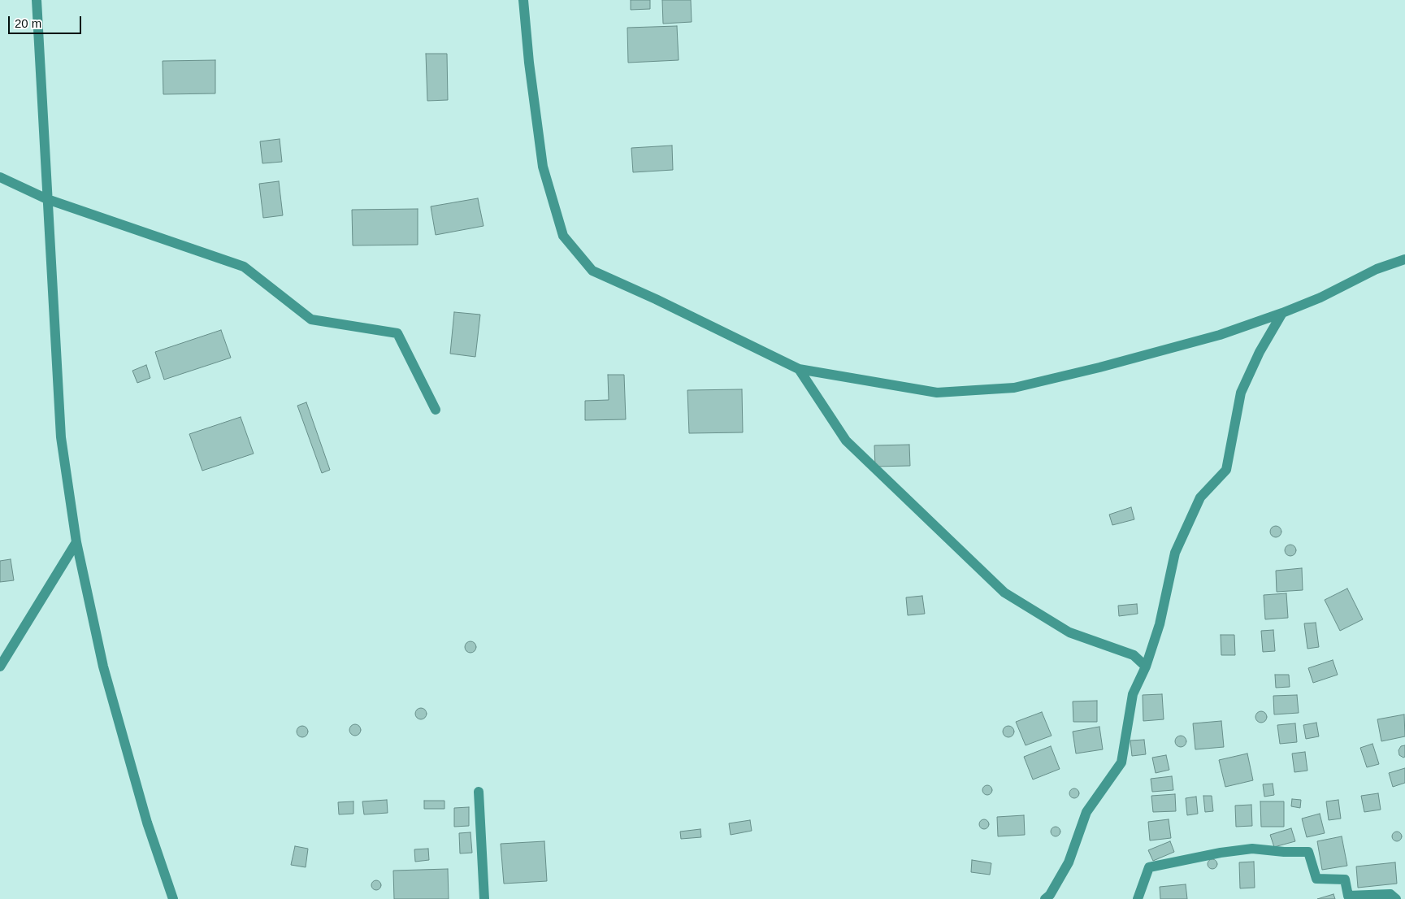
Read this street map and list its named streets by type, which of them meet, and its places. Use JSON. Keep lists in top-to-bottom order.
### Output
{
  "scale_bar": "20 m"
}
